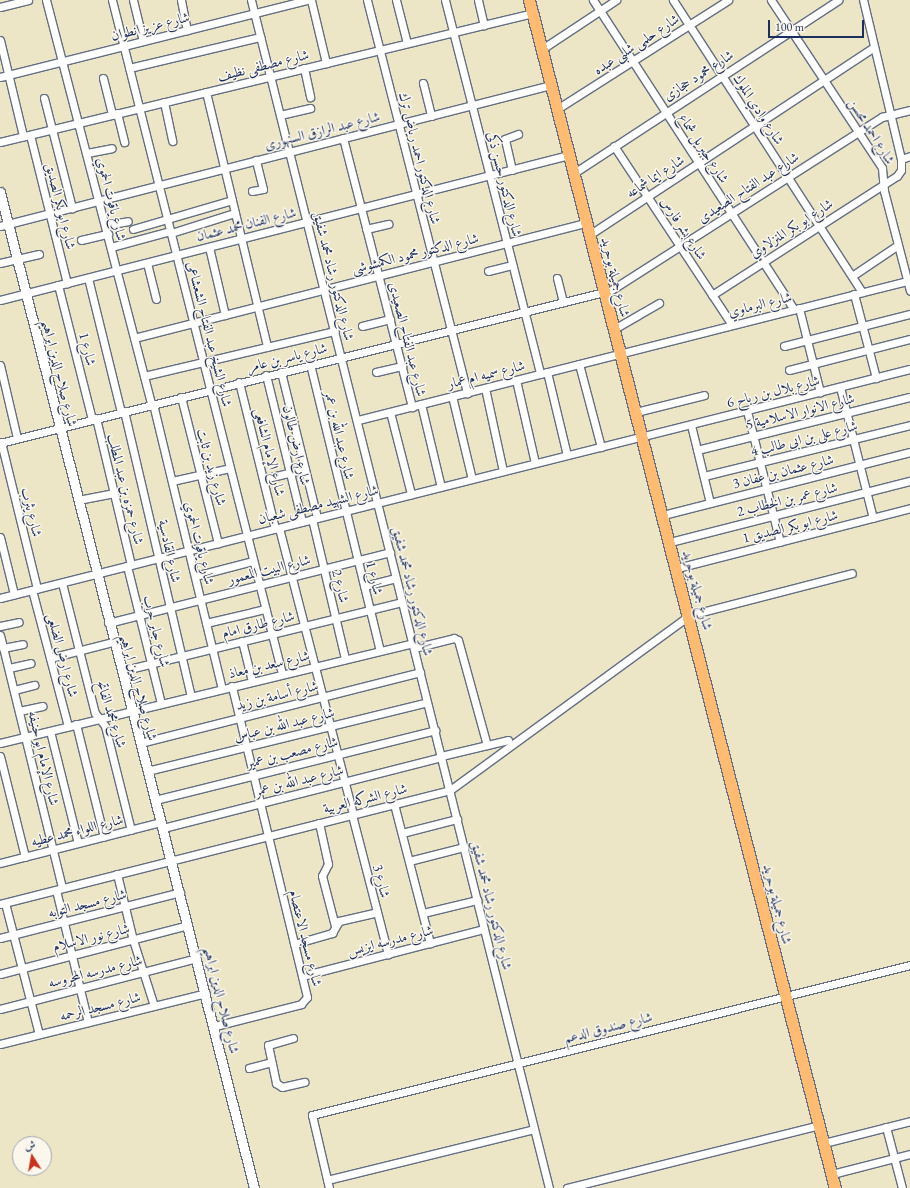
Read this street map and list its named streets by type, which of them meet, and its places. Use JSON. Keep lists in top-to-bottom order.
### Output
{
  "streets": {
    "main road": ["شارع جميلة بوحريد"],
    "street": [
      "شارع عزيز انطوان",
      "شارع حلمى شلبى عبده",
      "شارع مصطفى نظيف",
      "شارع محمود حجازى",
      "شارع وادي الملوك",
      "شارع عبد الرازق السنهورى",
      "شارع احمد محسن",
      "شارع جبريل شماع",
      "شارع الدكتور احمد رياض ترك",
      "شارع ايما شماعه",
      "شارع الدكتور حسن ذكى",
      "شارع عبد الفتاح الصعيدى",
      "شارع ياقوت الحموي",
      "شارع ابو بكر الصديق",
      "شارع الفنان محمد عثمان",
      "شارع بشر فارس",
      "شارع ابو بكر المنزلاوي",
      "شارع الدكتور محمود الكمشوشى",
      "شارع الدكتور رشاد محمد شفيق",
      "شارع البرماوي",
      "شارع الشيخ عبد الفتاح الشعشاعى",
      "شارع 1",
      "شارع ياسر بن عامر",
      "شارع صلاح الدين ابراهيم",
      "شارع سميه ام عمار",
      "شارع بلال بن رباح 6",
      "شارع الانوار الاسلامية 5",
      "شارع عبد الله بن عمر",
      "شارع على بن ابى طالب 4",
      "شارع ارض طالون",
      "شارع الإمام الشافعى",
      "شارع زيد بن ثابت",
      "شارع عثمان بن عفان 3",
      "شارع حمزه بن عبد المطلب",
      "شارع عمر بن الخطاب 2",
      "شارع الشهيد مصطفى شعبان",
      "شارع يثرب",
      "شارع ابو بكر الصديق 1",
      "شارع القادسية",
      "شارع البيت المعمور",
      "شارع 2",
      "شارع طارق امام",
      "شارع جابر حرب",
      "شارع ارض الضلعى",
      "شارع سعد بن معاذ",
      "شارع أسامة بن زيد",
      "شارع محمد الفاتح",
      "شارع عبد الله بن عباس",
      "شارع مصعب بن عمير",
      "شارع الإمام ابو حنيفه",
      "شارع الشركه العربية",
      "شارع اللواء محمد عطيه",
      "شارع 3",
      "شارع مسجد التوبه",
      "شارع نور الاسلام",
      "شارع مسجد الاعتصام",
      "شارع مدرسه ايزيس",
      "شارع مدرسه المحروسه",
      "شارع مسجد الرحمه",
      "شارع صندوق الدعم"
    ]
  },
  "crossings": [
    ["شارع عزيز انطوان", "شارع ياقوت الحموي"],
    ["شارع عزيز انطوان", "شارع ابو بكر الصديق"],
    ["شارع عزيز انطوان", "شارع الدكتور رشاد محمد شفيق"],
    ["شارع عزيز انطوان", "شارع الشيخ عبد الفتاح الشعشاعى"],
    ["شارع حلمى شلبى عبده", "شارع وادي الملوك"],
    ["شارع حلمى شلبى عبده", "شارع جبريل شماع"],
    ["شارع حلمى شلبى عبده", "شارع جميلة بوحريد"],
    ["شارع مصطفى نظيف", "شارع الدكتور احمد رياض ترك"],
    ["شارع مصطفى نظيف", "شارع الدكتور حسن ذكى"],
    ["شارع مصطفى نظيف", "شارع ياقوت الحموي"],
    ["شارع مصطفى نظيف", "شارع ابو بكر الصديق"],
    ["شارع مصطفى نظيف", "شارع الدكتور رشاد محمد شفيق"],
    ["شارع مصطفى نظيف", "شارع جميلة بوحريد"],
    ["شارع مصطفى نظيف", "شارع الشيخ عبد الفتاح الشعشاعى"],
    ["شارع محمود حجازى", "شارع وادي الملوك"],
    ["شارع محمود حجازى", "شارع احمد محسن"],
    ["شارع محمود حجازى", "شارع جبريل شماع"],
    ["شارع محمود حجازى", "شارع بشر فارس"],
    ["شارع محمود حجازى", "شارع جميلة بوحريد"],
    ["شارع وادي الملوك", "شارع ايما شماعه"],
    ["شارع وادي الملوك", "شارع عبد الفتاح الصعيدى"],
    ["شارع وادي الملوك", "شارع ابو بكر المنزلاوي"],
    ["شارع وادي الملوك", "شارع البرماوي"],
    ["شارع عبد الرازق السنهورى", "شارع الدكتور احمد رياض ترك"],
    ["شارع عبد الرازق السنهورى", "شارع الدكتور حسن ذكى"],
    ["شارع عبد الرازق السنهورى", "شارع عبد الفتاح الصعيدى"],
    ["شارع عبد الرازق السنهورى", "شارع ياقوت الحموي"],
    ["شارع عبد الرازق السنهورى", "شارع ابو بكر الصديق"],
    ["شارع عبد الرازق السنهورى", "شارع الدكتور رشاد محمد شفيق"],
    ["شارع عبد الرازق السنهورى", "شارع جميلة بوحريد"],
    ["شارع عبد الرازق السنهورى", "شارع الشيخ عبد الفتاح الشعشاعى"],
    ["شارع عبد الرازق السنهورى", "شارع صلاح الدين ابراهيم"],
    ["شارع احمد محسن", "شارع ايما شماعه"],
    ["شارع احمد محسن", "شارع عبد الفتاح الصعيدى"],
    ["شارع احمد محسن", "شارع ابو بكر المنزلاوي"],
    ["شارع احمد محسن", "شارع البرماوي"],
    ["شارع جبريل شماع", "شارع ايما شماعه"],
    ["شارع جبريل شماع", "شارع عبد الفتاح الصعيدى"],
    ["شارع جبريل شماع", "شارع ابو بكر المنزلاوي"],
    ["شارع جبريل شماع", "شارع البرماوي"],
    ["شارع جبريل شماع", "شارع بلال بن رباح 6"],
    ["شارع الدكتور احمد رياض ترك", "شارع الفنان محمد عثمان"],
    ["شارع الدكتور احمد رياض ترك", "شارع الدكتور محمود الكمشوشى"],
    ["شارع الدكتور احمد رياض ترك", "شارع ياسر بن عامر"],
    ["شارع الدكتور احمد رياض ترك", "شارع سميه ام عمار"],
    ["شارع ايما شماعه", "شارع بشر فارس"],
    ["شارع ايما شماعه", "شارع جميلة بوحريد"],
    ["شارع الدكتور حسن ذكى", "شارع الفنان محمد عثمان"],
    ["شارع الدكتور حسن ذكى", "شارع الدكتور محمود الكمشوشى"],
    ["شارع الدكتور حسن ذكى", "شارع ياسر بن عامر"],
    ["شارع الدكتور حسن ذكى", "شارع سميه ام عمار"],
    ["شارع الدكتور حسن ذكى", "شارع الشهيد مصطفى شعبان"],
    ["شارع عبد الفتاح الصعيدى", "شارع الفنان محمد عثمان"],
    ["شارع عبد الفتاح الصعيدى", "شارع بشر فارس"],
    ["شارع عبد الفتاح الصعيدى", "شارع الدكتور محمود الكمشوشى"],
    ["شارع عبد الفتاح الصعيدى", "شارع جميلة بوحريد"],
    ["شارع عبد الفتاح الصعيدى", "شارع ياسر بن عامر"],
    ["شارع عبد الفتاح الصعيدى", "شارع سميه ام عمار"],
    ["شارع ياقوت الحموي", "شارع الفنان محمد عثمان"],
    ["شارع ياقوت الحموي", "شارع الدكتور محمود الكمشوشى"],
    ["شارع ياقوت الحموي", "شارع ياسر بن عامر"],
    ["شارع ياقوت الحموي", "شارع الشهيد مصطفى شعبان"],
    ["شارع ياقوت الحموي", "شارع البيت المعمور"],
    ["شارع ياقوت الحموي", "شارع طارق امام"],
    ["شارع ياقوت الحموي", "شارع سعد بن معاذ"],
    ["شارع ابو بكر الصديق", "شارع الفنان محمد عثمان"],
    ["شارع الفنان محمد عثمان", "شارع الدكتور رشاد محمد شفيق"],
    ["شارع الفنان محمد عثمان", "شارع جميلة بوحريد"],
    ["شارع الفنان محمد عثمان", "شارع الشيخ عبد الفتاح الشعشاعى"],
    ["شارع الفنان محمد عثمان", "شارع 1"],
    ["شارع الفنان محمد عثمان", "شارع صلاح الدين ابراهيم"],
    ["شارع بشر فارس", "شارع ابو بكر المنزلاوي"],
    ["شارع بشر فارس", "شارع البرماوي"],
    ["شارع الدكتور محمود الكمشوشى", "شارع الدكتور رشاد محمد شفيق"],
    ["شارع الدكتور محمود الكمشوشى", "شارع جميلة بوحريد"],
    ["شارع الدكتور محمود الكمشوشى", "شارع الشيخ عبد الفتاح الشعشاعى"],
    ["شارع الدكتور رشاد محمد شفيق", "شارع ياسر بن عامر"],
    ["شارع الدكتور رشاد محمد شفيق", "شارع سميه ام عمار"],
    ["شارع الدكتور رشاد محمد شفيق", "شارع عبد الله بن عمر"],
    ["شارع الدكتور رشاد محمد شفيق", "شارع الشهيد مصطفى شعبان"],
    ["شارع الدكتور رشاد محمد شفيق", "شارع البيت المعمور"],
    ["شارع الدكتور رشاد محمد شفيق", "شارع طارق امام"],
    ["شارع الدكتور رشاد محمد شفيق", "شارع سعد بن معاذ"],
    ["شارع الدكتور رشاد محمد شفيق", "شارع أسامة بن زيد"],
    ["شارع الدكتور رشاد محمد شفيق", "شارع عبد الله بن عباس"],
    ["شارع الدكتور رشاد محمد شفيق", "شارع مصعب بن عمير"],
    ["شارع الدكتور رشاد محمد شفيق", "شارع الشركه العربية"],
    ["شارع الدكتور رشاد محمد شفيق", "شارع مدرسه ايزيس"],
    ["شارع الدكتور رشاد محمد شفيق", "شارع صندوق الدعم"],
    ["شارع جميلة بوحريد", "شارع البرماوي"],
    ["شارع جميلة بوحريد", "شارع ياسر بن عامر"],
    ["شارع جميلة بوحريد", "شارع سميه ام عمار"],
    ["شارع جميلة بوحريد", "شارع بلال بن رباح 6"],
    ["شارع جميلة بوحريد", "شارع عثمان بن عفان 3"],
    ["شارع جميلة بوحريد", "شارع عمر بن الخطاب 2"],
    ["شارع جميلة بوحريد", "شارع الشهيد مصطفى شعبان"],
    ["شارع جميلة بوحريد", "شارع ابو بكر الصديق 1"],
    ["شارع جميلة بوحريد", "شارع الشركه العربية"],
    ["شارع جميلة بوحريد", "شارع صندوق الدعم"],
    ["شارع البرماوي", "شارع سميه ام عمار"],
    ["شارع الشيخ عبد الفتاح الشعشاعى", "شارع ياسر بن عامر"],
    ["شارع الشيخ عبد الفتاح الشعشاعى", "شارع الشهيد مصطفى شعبان"],
    ["شارع الشيخ عبد الفتاح الشعشاعى", "شارع البيت المعمور"],
    ["شارع الشيخ عبد الفتاح الشعشاعى", "شارع طارق امام"],
    ["شارع الشيخ عبد الفتاح الشعشاعى", "شارع سعد بن معاذ"],
    ["شارع 1", "شارع ياسر بن عامر"],
    ["شارع 1", "شارع عبد الله بن عمر"],
    ["شارع 1", "شارع حمزه بن عبد المطلب"],
    ["شارع 1", "شارع الشهيد مصطفى شعبان"],
    ["شارع 1", "شارع البيت المعمور"],
    ["شارع 1", "شارع طارق امام"],
    ["شارع 1", "شارع سعد بن معاذ"],
    ["شارع ياسر بن عامر", "شارع صلاح الدين ابراهيم"],
    ["شارع ياسر بن عامر", "شارع عبد الله بن عمر"],
    ["شارع ياسر بن عامر", "شارع ارض طالون"],
    ["شارع ياسر بن عامر", "شارع الإمام الشافعى"],
    ["شارع ياسر بن عامر", "شارع زيد بن ثابت"],
    ["شارع ياسر بن عامر", "شارع حمزه بن عبد المطلب"],
    ["شارع ياسر بن عامر", "شارع يثرب"],
    ["شارع ياسر بن عامر", "شارع القادسية"],
    ["شارع ياسر بن عامر", "شارع 2"],
    ["شارع صلاح الدين ابراهيم", "شارع عبد الله بن عمر"],
    ["شارع صلاح الدين ابراهيم", "شارع الشهيد مصطفى شعبان"],
    ["شارع صلاح الدين ابراهيم", "شارع البيت المعمور"],
    ["شارع صلاح الدين ابراهيم", "شارع طارق امام"],
    ["شارع صلاح الدين ابراهيم", "شارع سعد بن معاذ"],
    ["شارع صلاح الدين ابراهيم", "شارع أسامة بن زيد"],
    ["شارع صلاح الدين ابراهيم", "شارع عبد الله بن عباس"],
    ["شارع صلاح الدين ابراهيم", "شارع مصعب بن عمير"],
    ["شارع صلاح الدين ابراهيم", "شارع الشركه العربية"],
    ["شارع صلاح الدين ابراهيم", "شارع اللواء محمد عطيه"],
    ["شارع صلاح الدين ابراهيم", "شارع مسجد التوبه"],
    ["شارع صلاح الدين ابراهيم", "شارع نور الاسلام"],
    ["شارع صلاح الدين ابراهيم", "شارع مسجد الاعتصام"],
    ["شارع صلاح الدين ابراهيم", "شارع مدرسه المحروسه"],
    ["شارع صلاح الدين ابراهيم", "شارع مسجد الرحمه"],
    ["شارع بلال بن رباح 6", "شارع الشهيد مصطفى شعبان"],
    ["شارع عبد الله بن عمر", "شارع الشهيد مصطفى شعبان"],
    ["شارع عبد الله بن عمر", "شارع سعد بن معاذ"],
    ["شارع عبد الله بن عمر", "شارع اللواء محمد عطيه"],
    ["شارع عبد الله بن عمر", "شارع 3"],
    ["شارع عبد الله بن عمر", "شارع مسجد الاعتصام"],
    ["شارع ارض طالون", "شارع الشهيد مصطفى شعبان"],
    ["شارع الإمام الشافعى", "شارع الشهيد مصطفى شعبان"],
    ["شارع زيد بن ثابت", "شارع الشهيد مصطفى شعبان"],
    ["شارع حمزه بن عبد المطلب", "شارع الشهيد مصطفى شعبان"],
    ["شارع حمزه بن عبد المطلب", "شارع جابر حرب"],
    ["شارع الشهيد مصطفى شعبان", "شارع يثرب"],
    ["شارع الشهيد مصطفى شعبان", "شارع القادسية"],
    ["شارع الشهيد مصطفى شعبان", "شارع 2"],
    ["شارع الشهيد مصطفى شعبان", "شارع جابر حرب"],
    ["شارع الشهيد مصطفى شعبان", "شارع ارض الضلعى"],
    ["شارع الشهيد مصطفى شعبان", "شارع محمد الفاتح"],
    ["شارع يثرب", "شارع ارض الضلعى"],
    ["شارع القادسية", "شارع البيت المعمور"],
    ["شارع القادسية", "شارع طارق امام"],
    ["شارع القادسية", "شارع سعد بن معاذ"],
    ["شارع البيت المعمور", "شارع 2"],
    ["شارع البيت المعمور", "شارع جابر حرب"],
    ["شارع 2", "شارع طارق امام"],
    ["شارع 2", "شارع سعد بن معاذ"],
    ["شارع طارق امام", "شارع جابر حرب"],
    ["شارع جابر حرب", "شارع سعد بن معاذ"],
    ["شارع ارض الضلعى", "شارع سعد بن معاذ"],
    ["شارع سعد بن معاذ", "شارع محمد الفاتح"],
    ["شارع سعد بن معاذ", "شارع الإمام ابو حنيفه"],
    ["شارع سعد بن معاذ", "شارع 3"],
    ["شارع سعد بن معاذ", "شارع مسجد الاعتصام"],
    ["شارع أسامة بن زيد", "شارع 3"],
    ["شارع أسامة بن زيد", "شارع مسجد الاعتصام"],
    ["شارع محمد الفاتح", "شارع اللواء محمد عطيه"],
    ["شارع عبد الله بن عباس", "شارع 3"],
    ["شارع عبد الله بن عباس", "شارع مسجد الاعتصام"],
    ["شارع مصعب بن عمير", "شارع 3"],
    ["شارع مصعب بن عمير", "شارع مسجد الاعتصام"],
    ["شارع الإمام ابو حنيفه", "شارع الشركه العربية"],
    ["شارع الإمام ابو حنيفه", "شارع اللواء محمد عطيه"],
    ["شارع الإمام ابو حنيفه", "شارع مسجد التوبه"],
    ["شارع الإمام ابو حنيفه", "شارع نور الاسلام"],
    ["شارع الإمام ابو حنيفه", "شارع مدرسه المحروسه"],
    ["شارع الإمام ابو حنيفه", "شارع مسجد الرحمه"],
    ["شارع الشركه العربية", "شارع 3"],
    ["شارع الشركه العربية", "شارع مسجد الاعتصام"],
    ["شارع 3", "شارع مدرسه ايزيس"],
    ["شارع مسجد الاعتصام", "شارع مدرسه ايزيس"]
  ],
  "scale_bar": "100 m",
  "north": "top"
}
